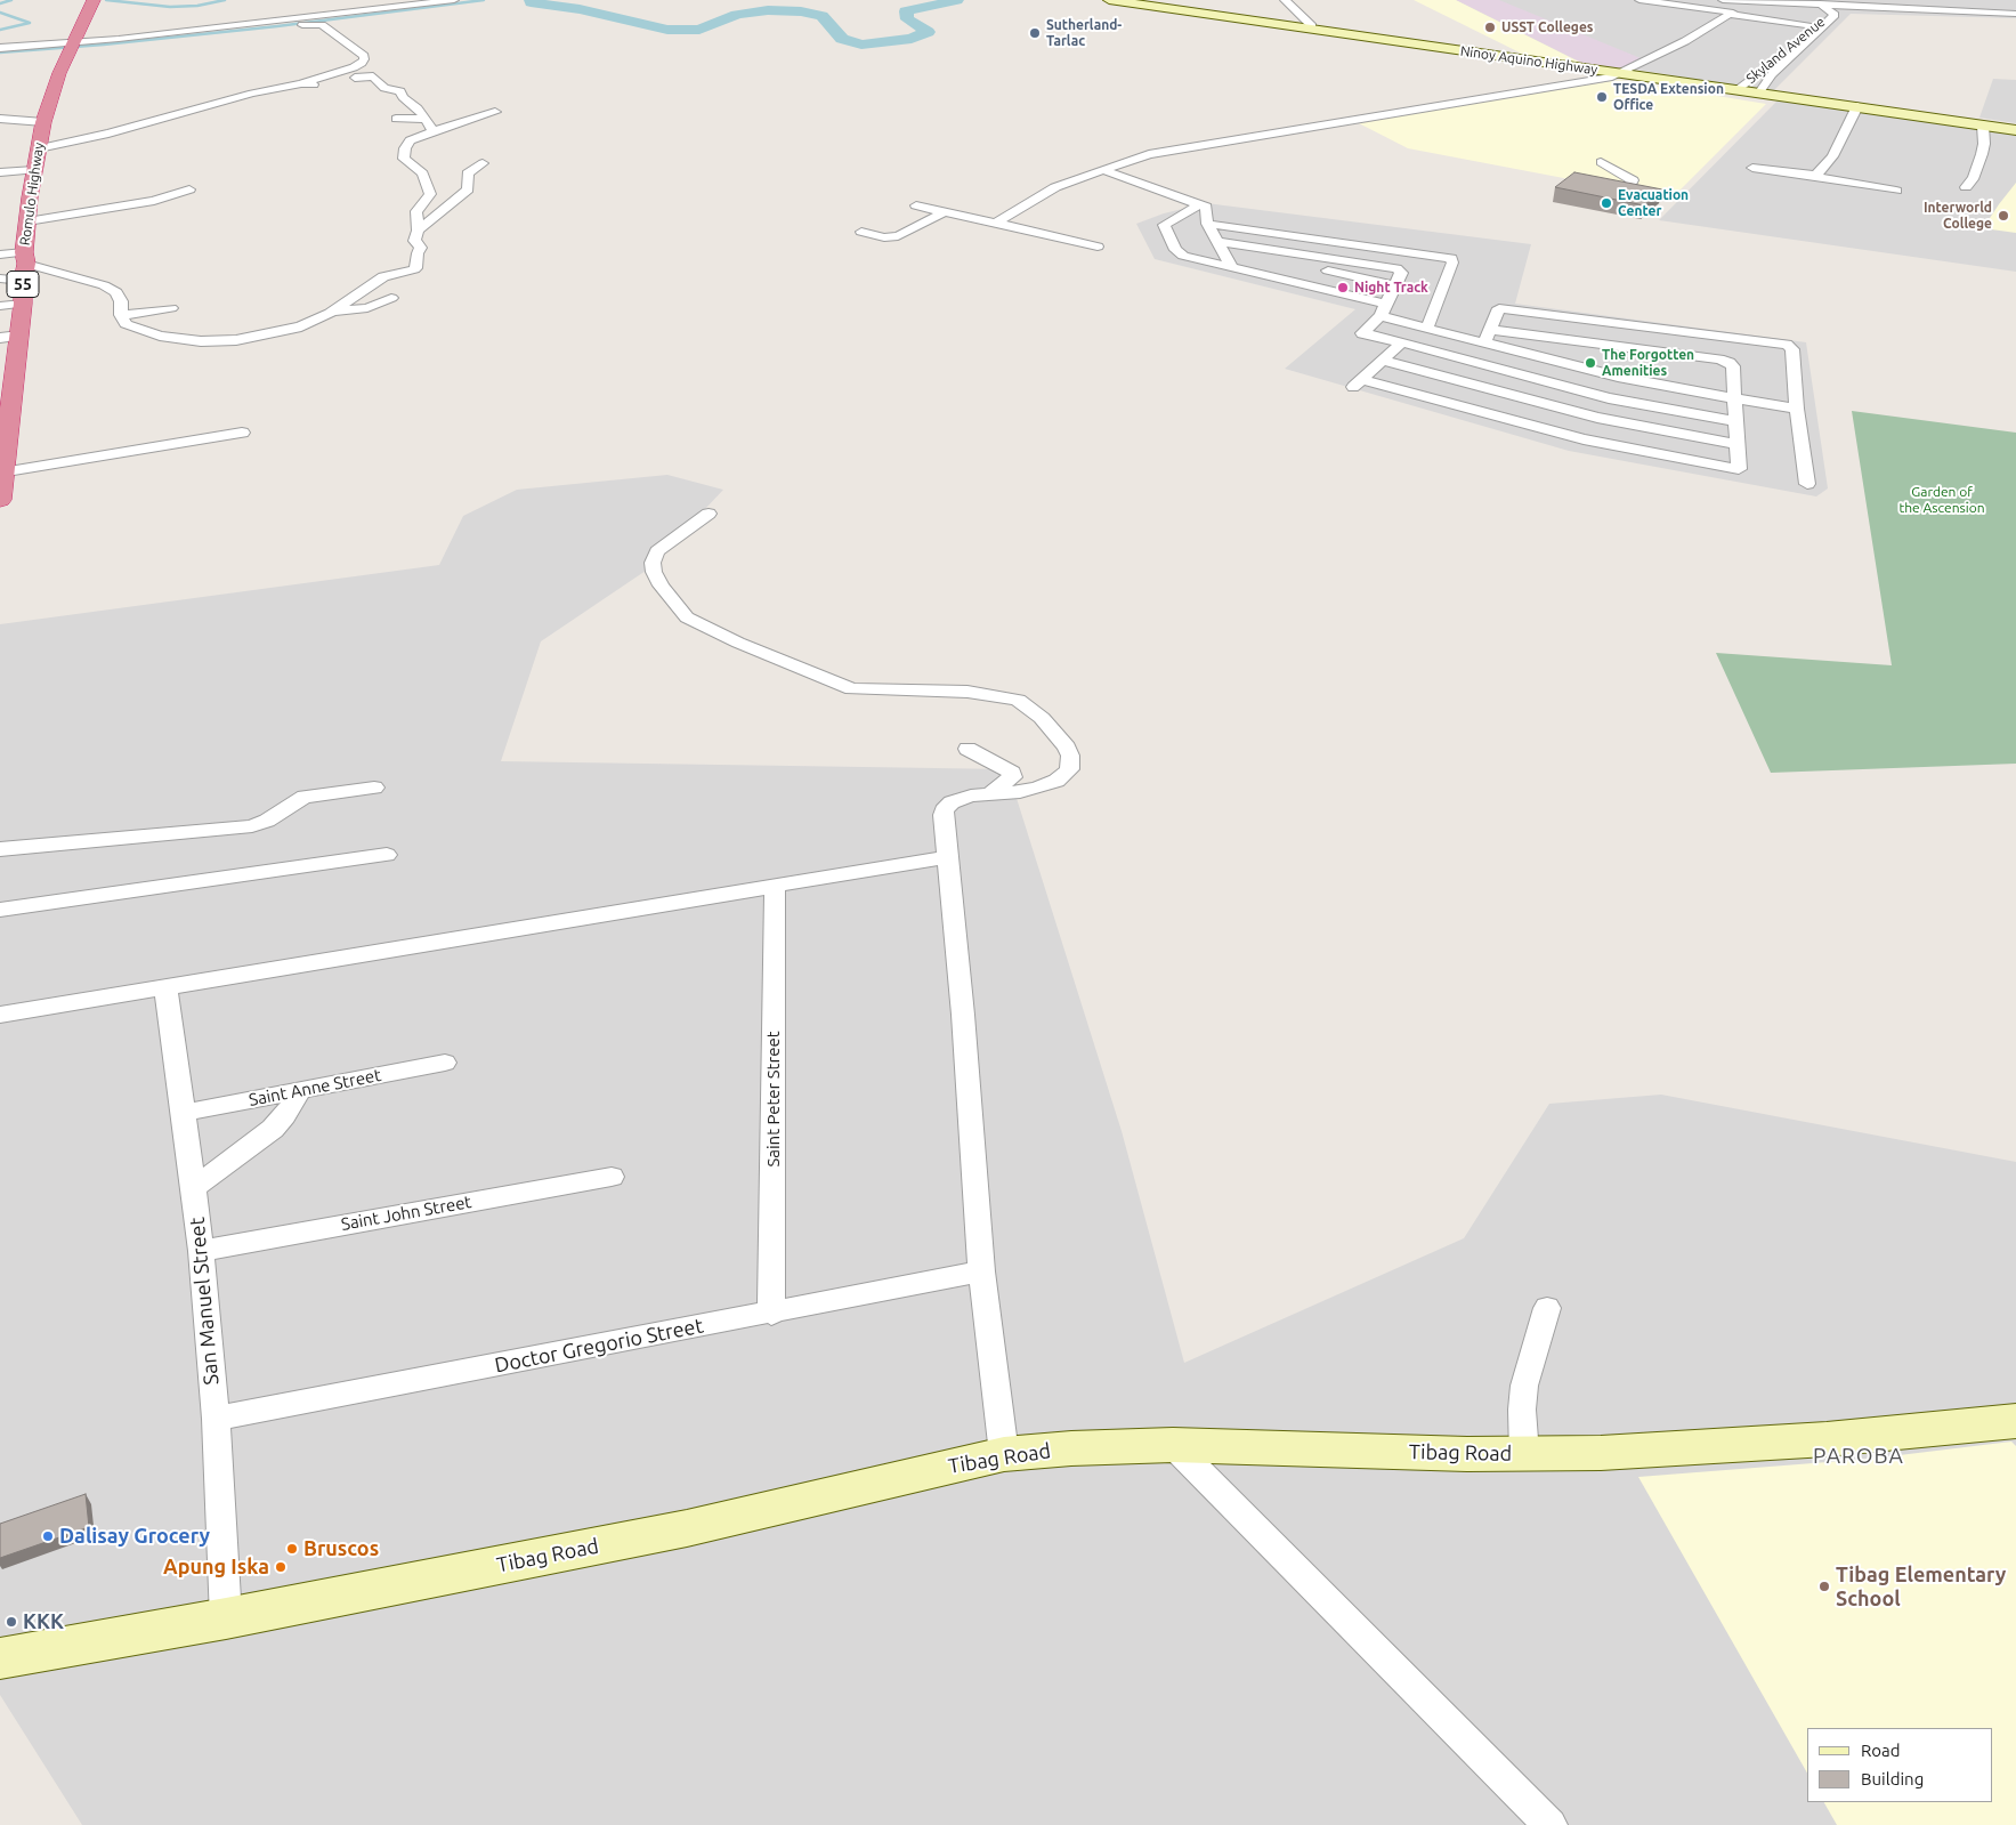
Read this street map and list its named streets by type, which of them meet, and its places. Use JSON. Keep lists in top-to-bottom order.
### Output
{
  "streets": {
    "highway": ["Romulo Highway", "55"],
    "main road": ["Ninoy Aquino Highway", "Tibag Road"],
    "street": [
      "Skyland Avenue",
      "Saint Anne Street",
      "Saint Peter Street",
      "Saint John Street",
      "San Manuel Street",
      "Doctor Gregorio Street"
    ]
  },
  "crossings": [
    ["Skyland Avenue", "Ninoy Aquino Highway"],
    ["Saint Anne Street", "San Manuel Street"],
    ["Saint Peter Street", "Doctor Gregorio Street"],
    ["Saint John Street", "San Manuel Street"],
    ["San Manuel Street", "Doctor Gregorio Street"],
    ["San Manuel Street", "Tibag Road"]
  ],
  "districts": ["PAROBA"],
  "parks": ["Garden of the Ascension"],
  "places": [
    "USST Colleges",
    "Sutherland- Tarlac",
    "TESDA Extension Office",
    "Evacuation Center",
    "Interworld College",
    "Night Track",
    "The Forgotten Amenities",
    "Dalisay Grocery",
    "Bruscos",
    "Apung Iska",
    "Tibag Elementary School",
    "KKK"
  ],
  "legend": ["Road", "Building"]
}
